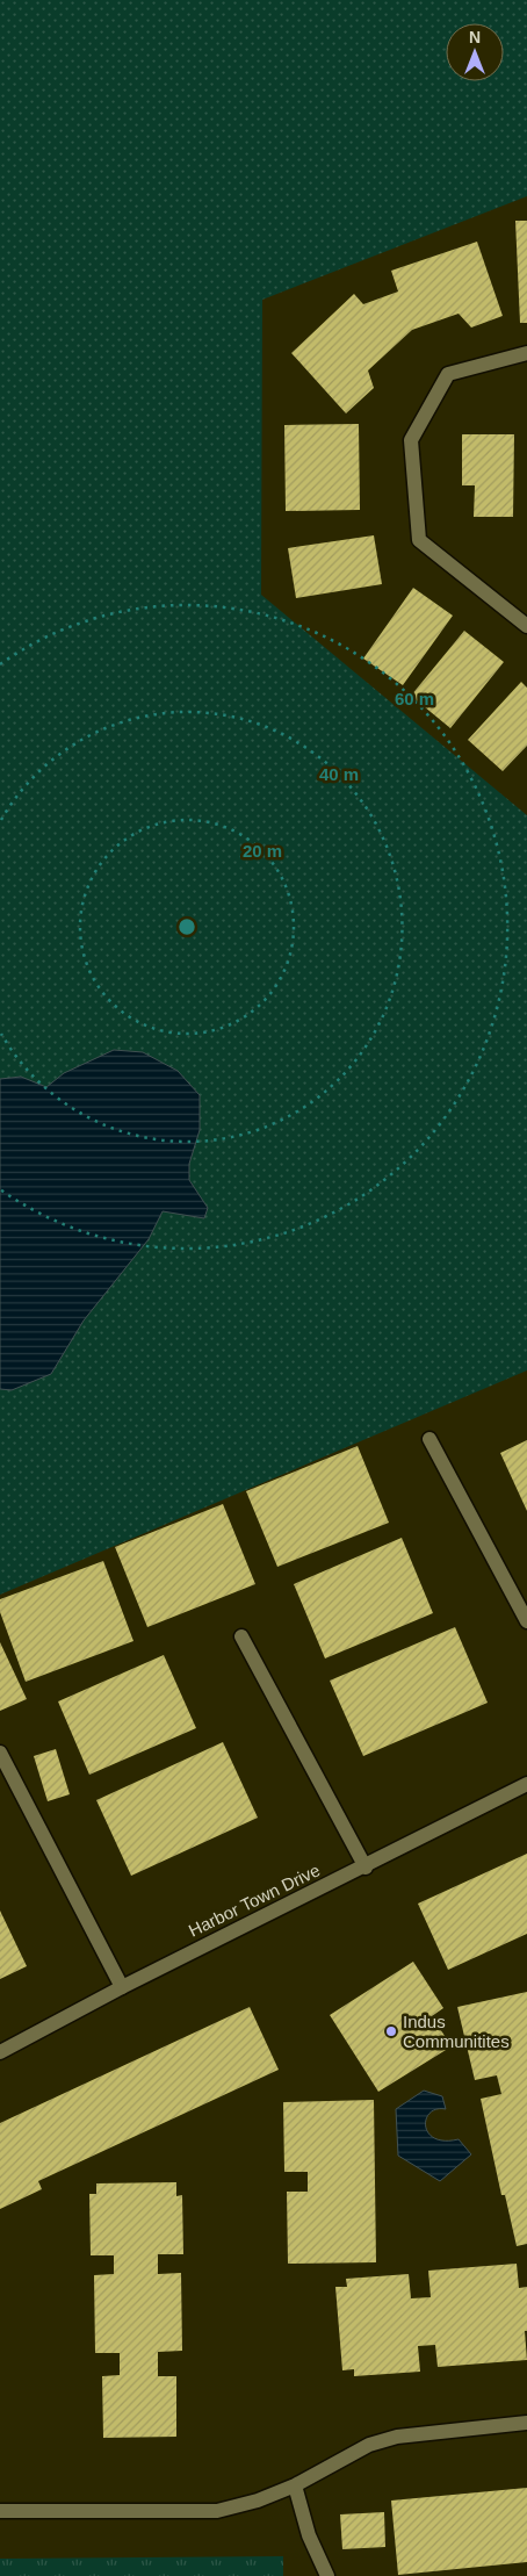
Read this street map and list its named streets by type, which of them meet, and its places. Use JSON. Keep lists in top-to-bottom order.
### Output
{
  "streets": {
    "street": ["Harbor Town Drive"]
  },
  "places": ["Indus Communitites"],
  "north": "top",
  "rings": ["60 m", "40 m", "20 m"]
}
